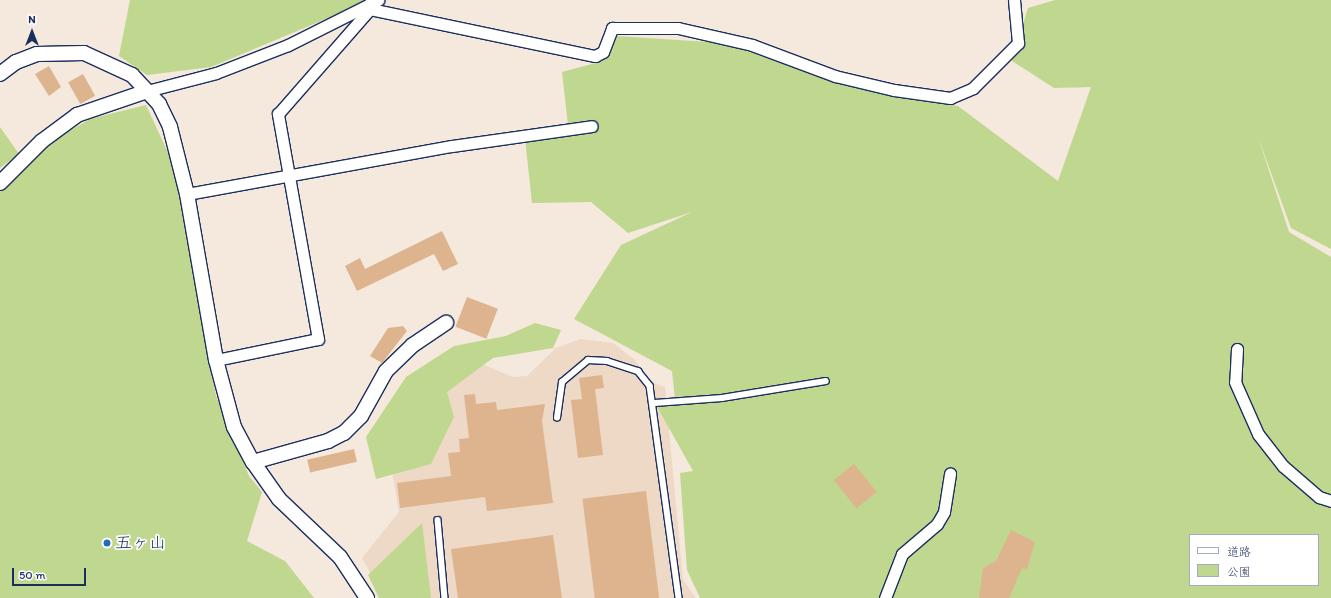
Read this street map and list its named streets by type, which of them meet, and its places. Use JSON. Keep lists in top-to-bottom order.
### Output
{
  "places": ["五ヶ山"],
  "legend": ["道路", "公園"],
  "scale_bar": "50 m",
  "north": "top"
}
